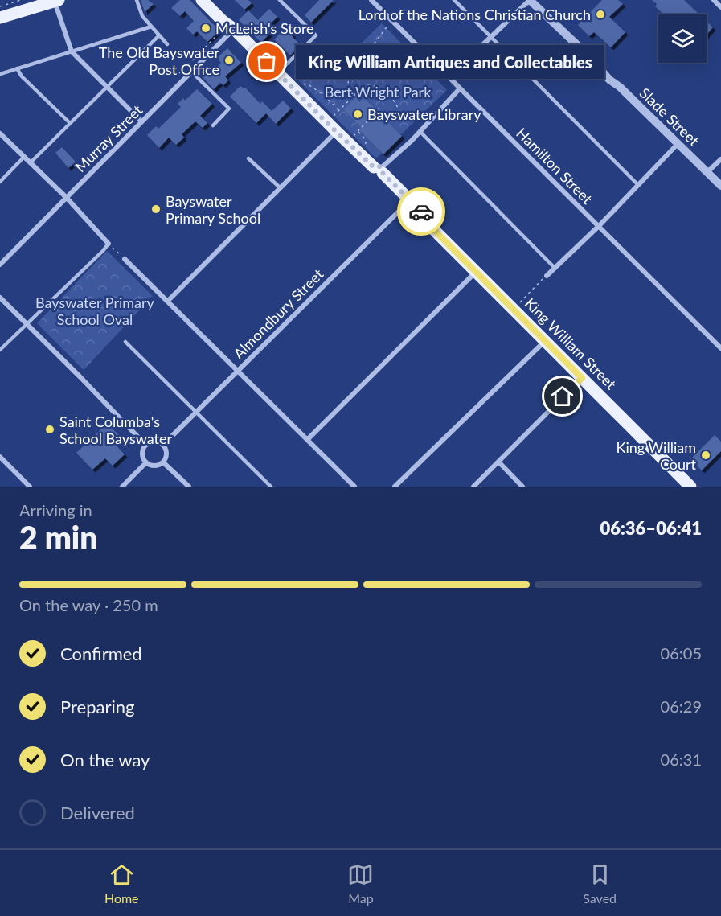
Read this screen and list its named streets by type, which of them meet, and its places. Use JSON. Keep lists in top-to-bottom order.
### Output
{
  "streets": {
    "main road": ["King William Street"],
    "street": [
      "Slade Street",
      "Murray Street",
      "Hamilton Street",
      "Almondbury Street"
    ]
  },
  "crossings": [
    ["Murray Street", "King William Street"],
    ["Almondbury Street", "King William Street"]
  ],
  "parks": ["Bert Wright Park", "Bayswater Primary School Oval"],
  "places": [
    "Lord of the Nations Christian Church",
    "McLeish's Store",
    "The Old Bayswater Post Office",
    "King William Antiques and Collectables",
    "Bayswater Library",
    "Bayswater Primary School",
    "Saint Columba's School Bayswater",
    "King William Court"
  ],
  "page": {
    "bubble": "King William Antiques and Collectables",
    "heading": ["2 min", "Arriving in", "06:36–06:41"],
    "bar": "On the way · 250 m",
    "list": [
      ["Confirmed", "06:05"],
      ["Preparing", "06:29"],
      ["On the way", "06:31"],
      "Delivered"
    ],
    "tabs": ["Home", "Map", "Saved"]
  }
}
